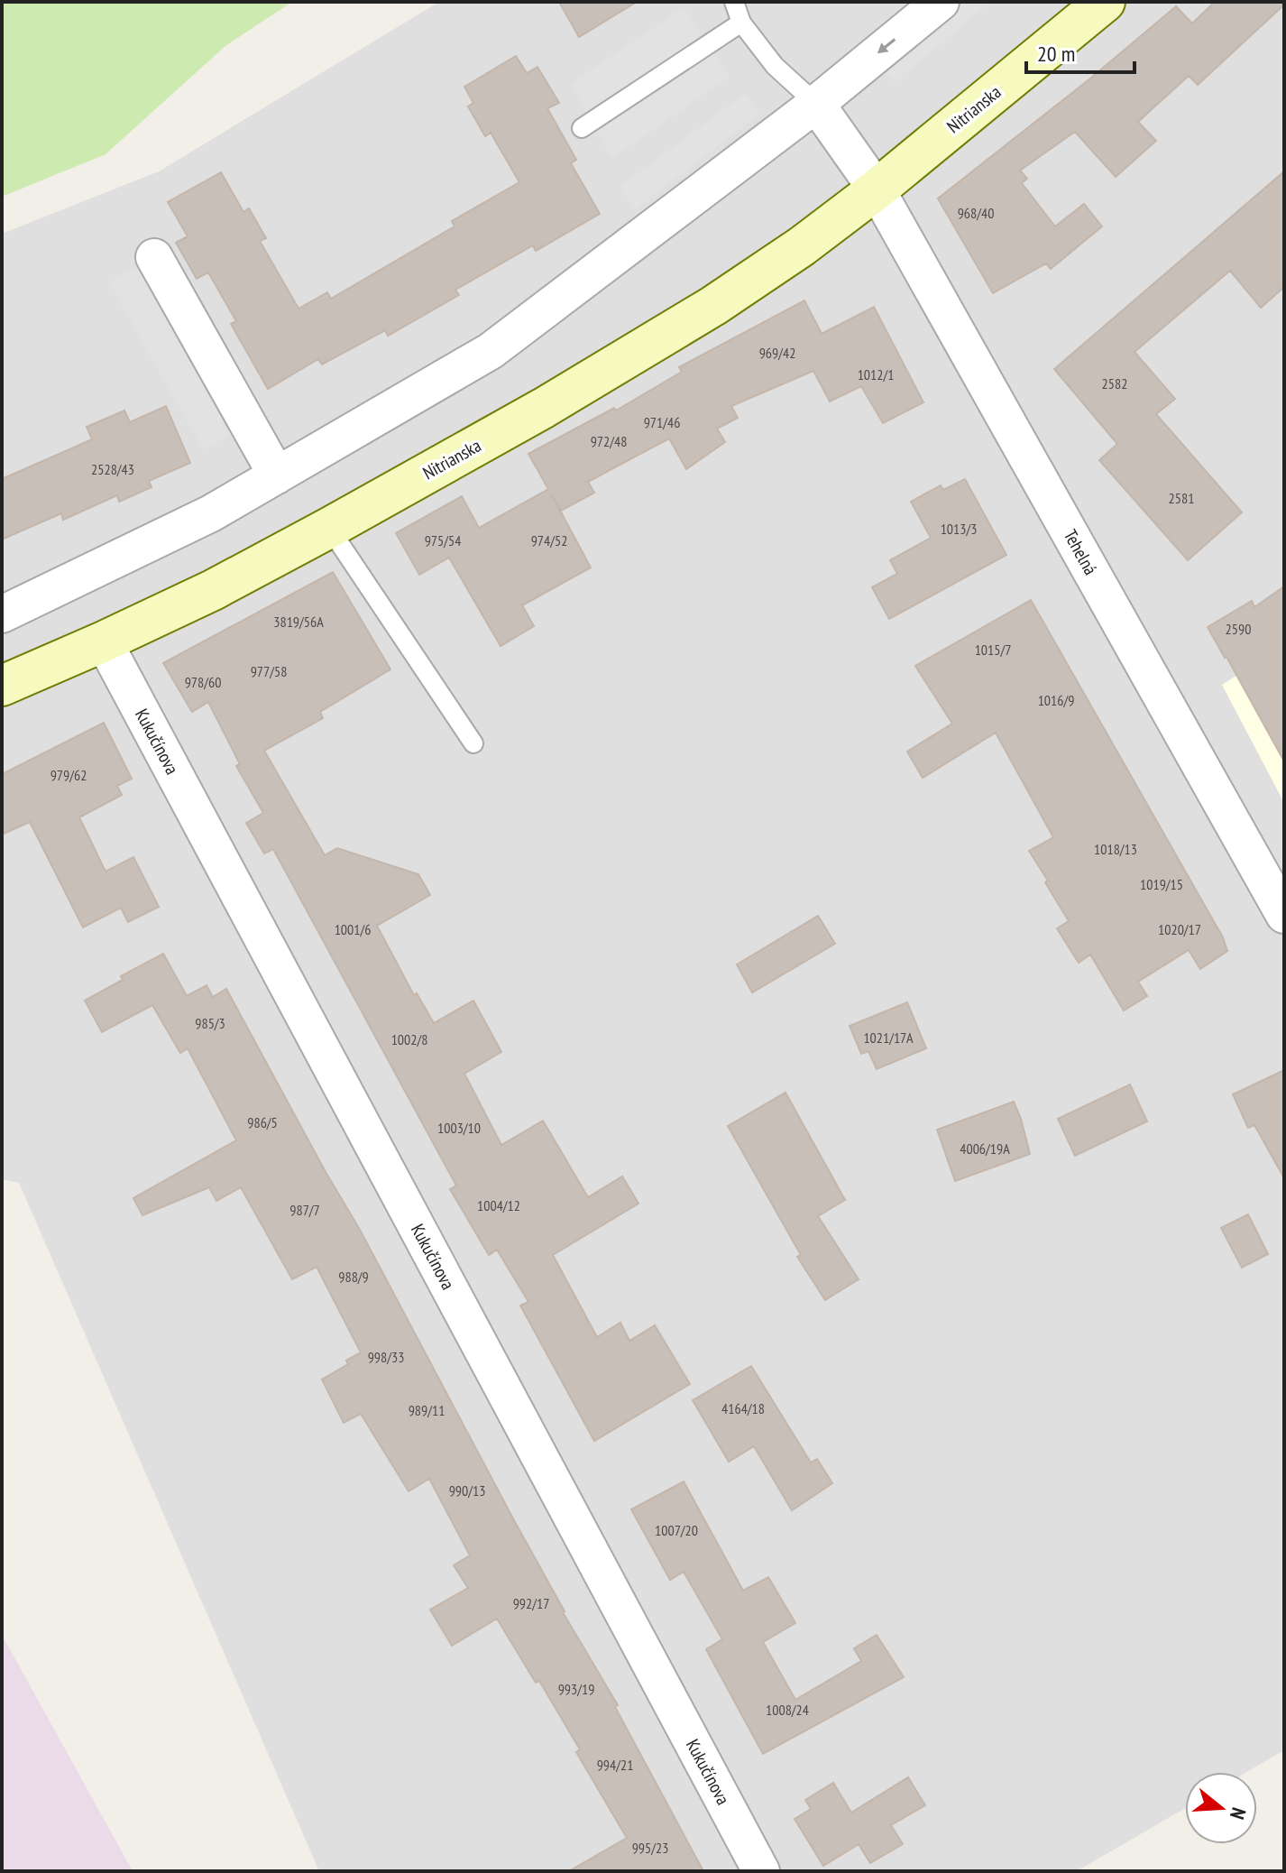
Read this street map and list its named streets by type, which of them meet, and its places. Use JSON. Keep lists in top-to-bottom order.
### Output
{
  "streets": {
    "main road": ["Nitrianska"],
    "street": ["Tehelná", "Kukučínova"]
  },
  "crossings": [
    ["Nitrianska", "Tehelná"],
    ["Nitrianska", "Kukučínova"]
  ],
  "house_numbers": [
    "968/40",
    "969/42",
    "1012/1",
    "2582",
    "971/46",
    "972/48",
    "2528/43",
    "2581",
    "1013/3",
    "975/54",
    "974/52",
    "3819/56A",
    "2590",
    "1015/7",
    "977/58",
    "978/60",
    "1016/9",
    "979/62",
    "1018/13",
    "1019/15",
    "1001/6",
    "1020/17",
    "985/3",
    "1021/17A",
    "1002/8",
    "986/5",
    "1003/10",
    "4006/19A",
    "1004/12",
    "987/7",
    "988/9",
    "998/33",
    "4164/18",
    "989/11",
    "990/13",
    "1007/20",
    "992/17",
    "993/19",
    "1008/24",
    "994/21",
    "995/23"
  ],
  "scale_bar": "20 m",
  "north": "right"
}
